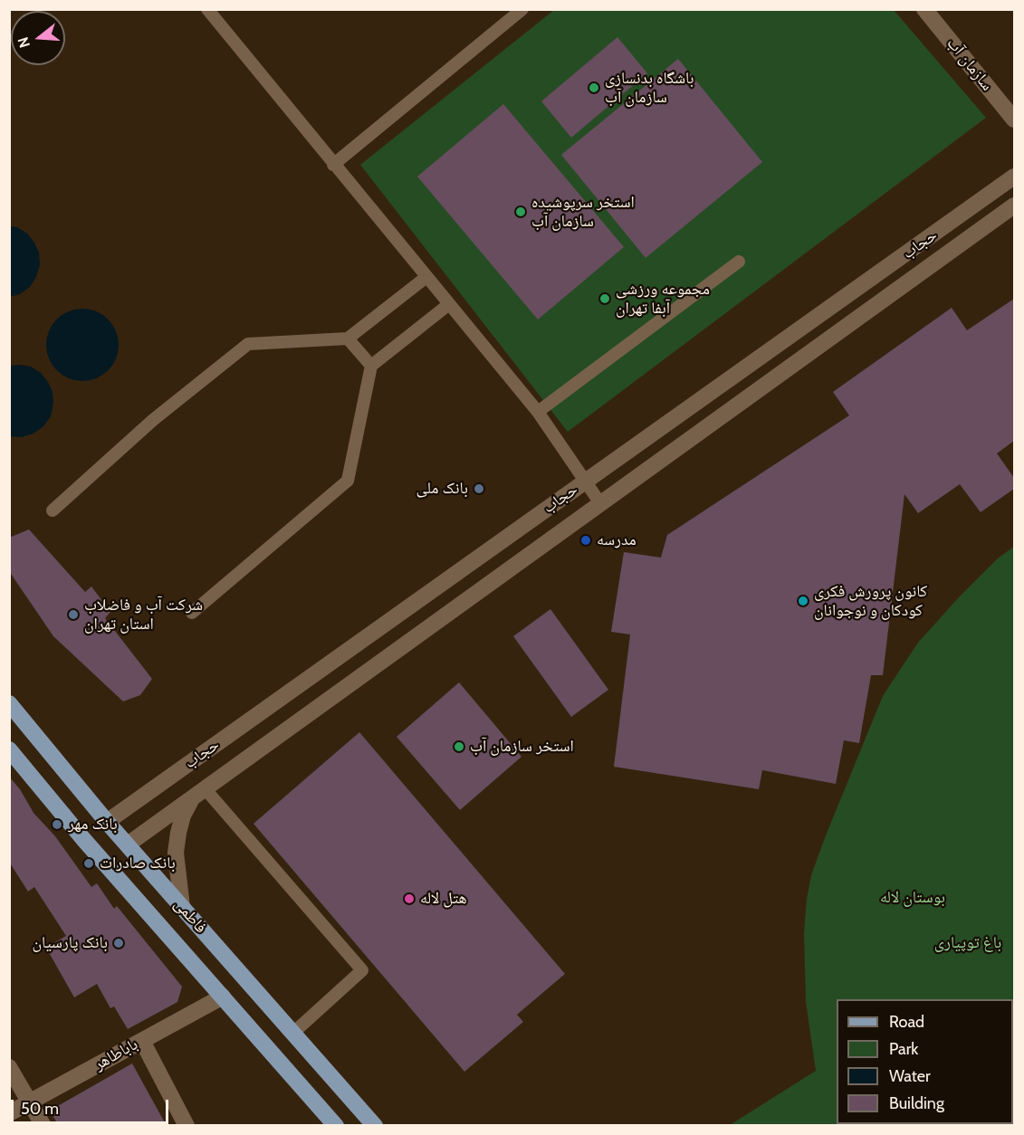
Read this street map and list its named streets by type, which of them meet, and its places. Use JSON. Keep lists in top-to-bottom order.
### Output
{
  "streets": {
    "main road": [
      "سازمان آب",
      "حجاب",
      "فاطمی",
      "باباطاهر"
    ]
  },
  "crossings": [
    ["حجاب", "فاطمی"],
    ["فاطمی", "باباطاهر"]
  ],
  "parks": ["بوستان لاله", "باغ توپیاری"],
  "places": [
    "باشگاه بدنسازی سازمان آب",
    "استخر سرپوشیده سازمان آب",
    "مجموعه ورزشی آبفا تهران",
    "بانک ملی",
    "مدرسه",
    "کانون پرورش فکری کودکان و نوجوانان",
    "شرکت آب و فاضلاب استان تهران",
    "استخر سازمان آب",
    "بانک مهر",
    "بانک صادرات",
    "هتل لاله",
    "بانک پارسیان"
  ],
  "legend": [
    "Road",
    "Park",
    "Water",
    "Building"
  ],
  "scale_bar": "50 m",
  "north": "left"
}
